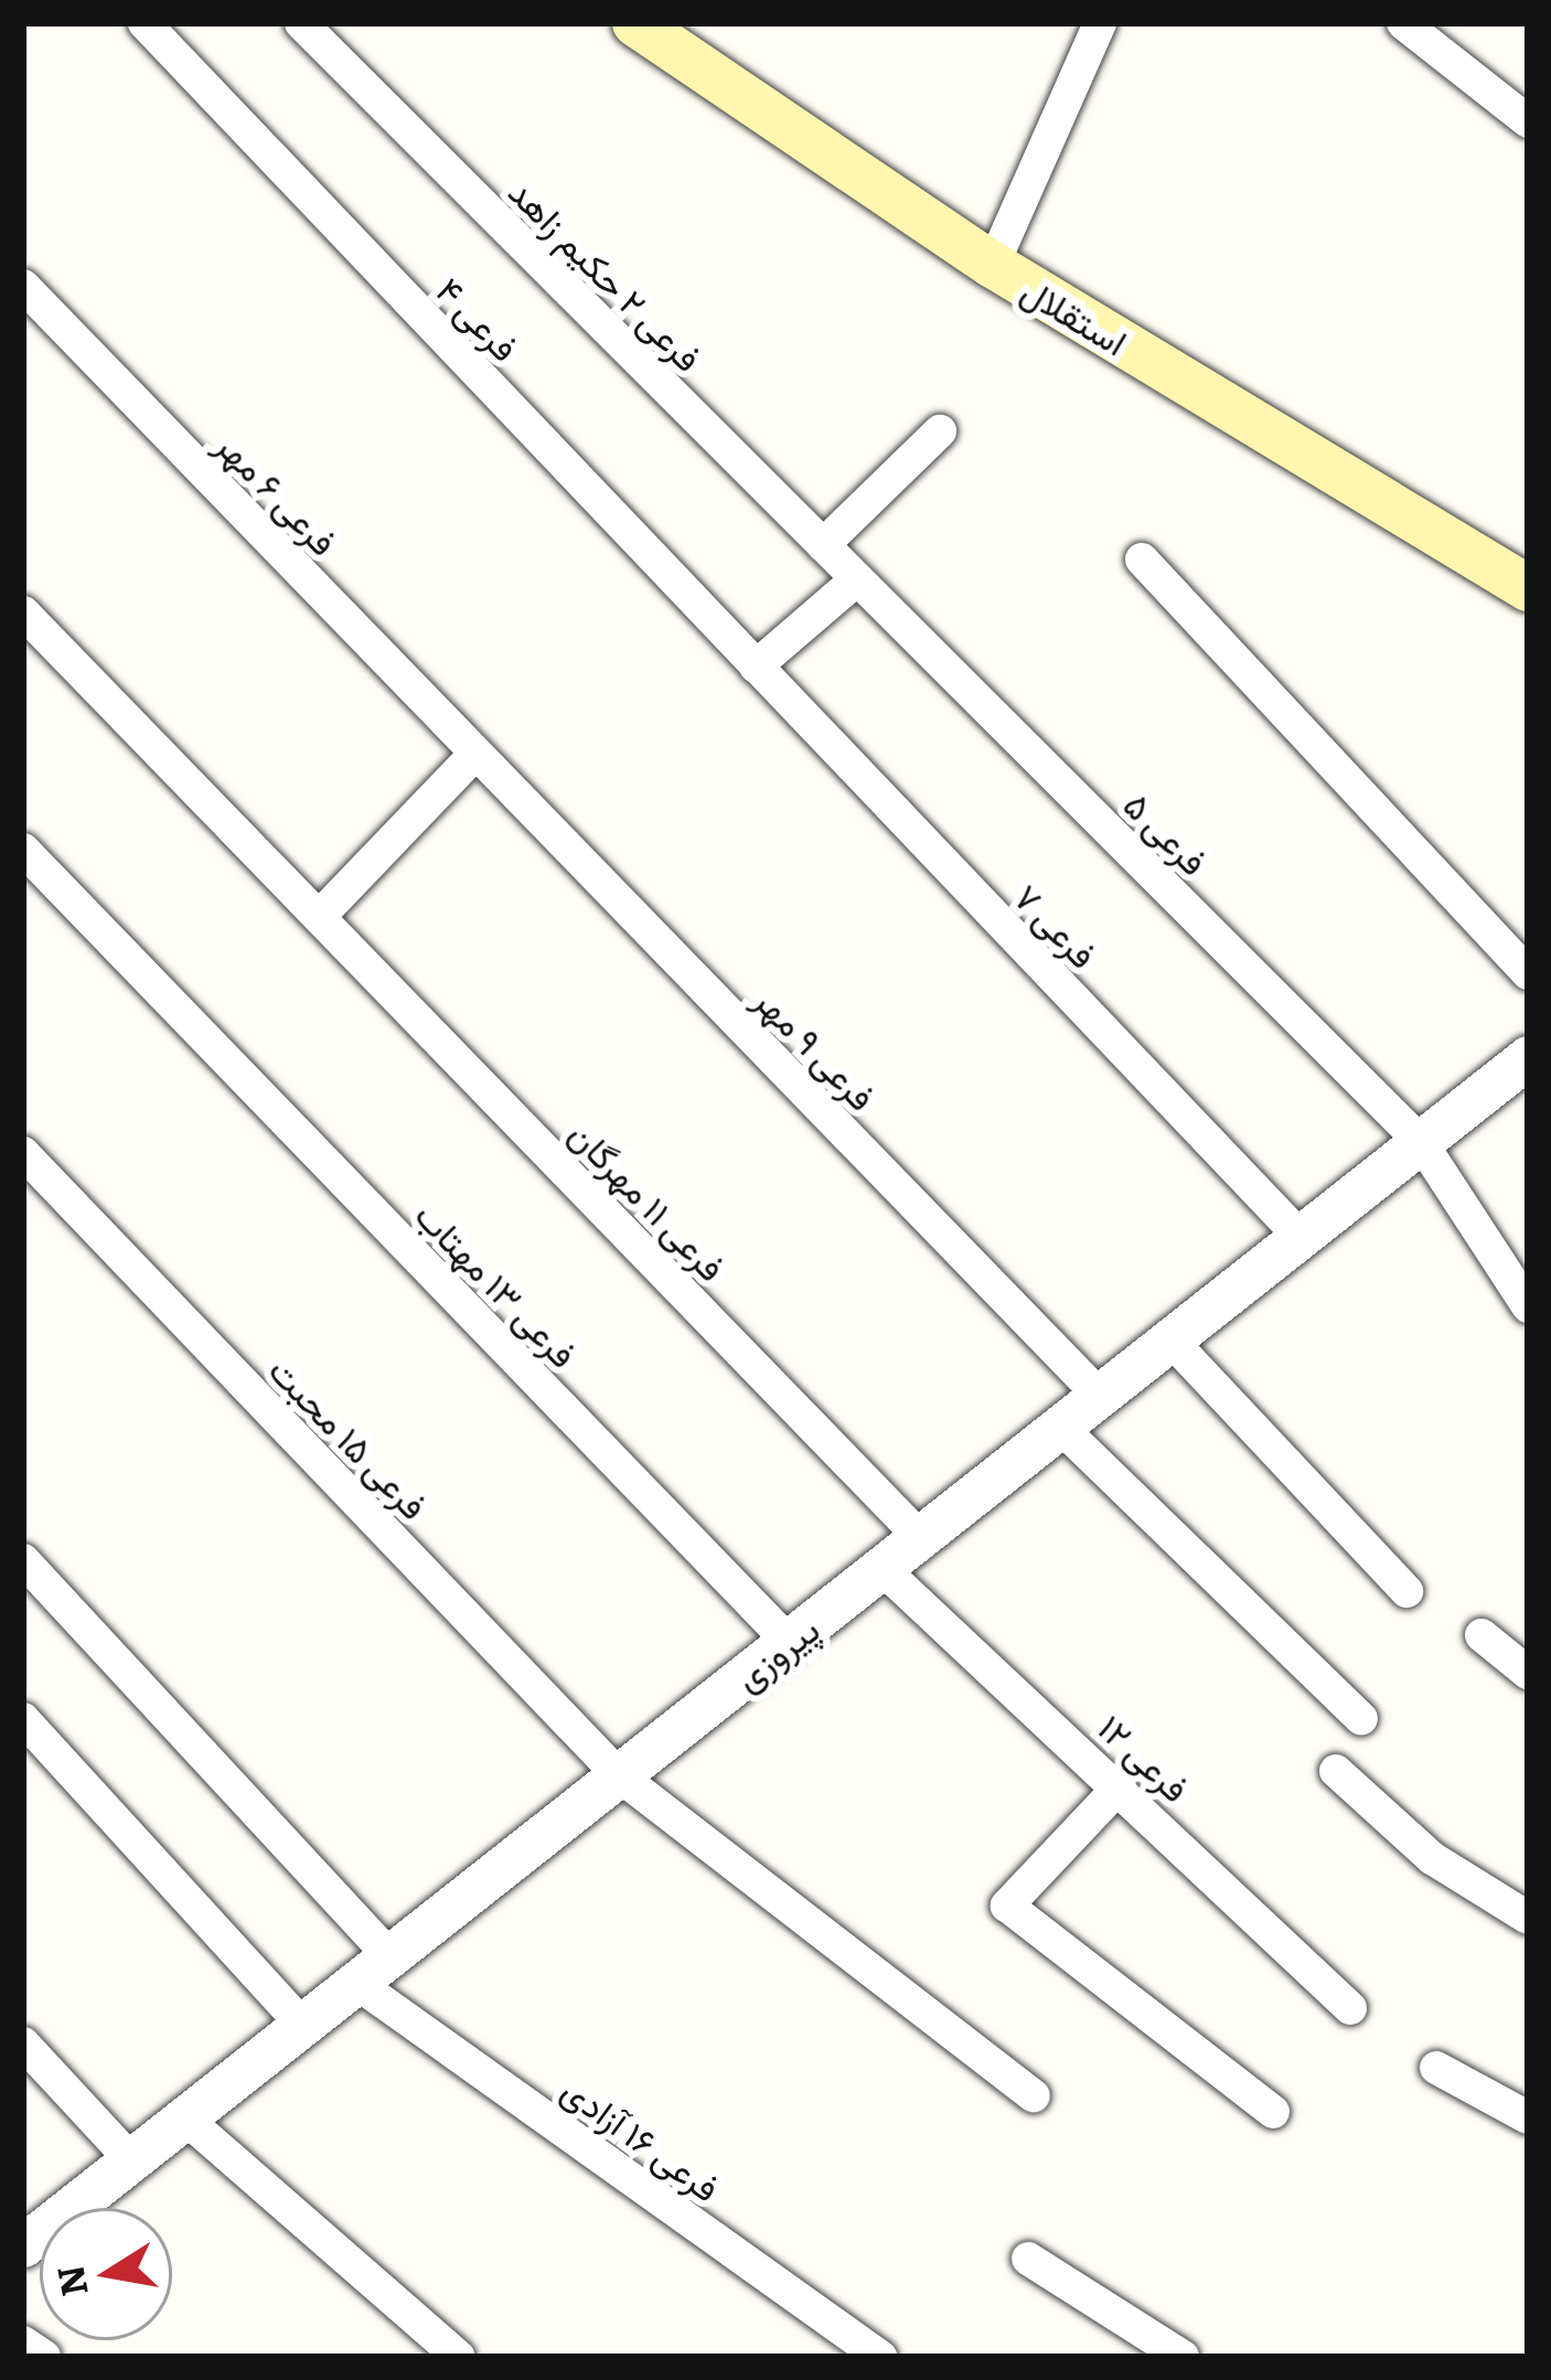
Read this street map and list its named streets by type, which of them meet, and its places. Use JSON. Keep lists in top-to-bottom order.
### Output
{
  "streets": {
    "main road": ["استقلال"],
    "street": [
      "فرعی ۲ حکیم زاهد",
      "فرعی ۴",
      "فرعی ۶ مهر",
      "فرعی ۵",
      "فرعی ۷",
      "فرعی ۹ مهر",
      "فرعی ۱۱ مهرگان",
      "فرعی ۱۳ مهتاب",
      "فرعی ۱۵ محبت",
      "پیروزی",
      "فرعی ۱۲",
      "فرعی ۱۶ آزادی"
    ]
  },
  "crossings": [
    ["فرعی ۲ حکیم زاهد", "فرعی ۵"],
    ["فرعی ۴", "فرعی ۷"],
    ["فرعی ۶ مهر", "فرعی ۹ مهر"],
    ["فرعی ۵", "پیروزی"],
    ["فرعی ۷", "پیروزی"],
    ["فرعی ۹ مهر", "پیروزی"],
    ["فرعی ۱۱ مهرگان", "پیروزی"],
    ["فرعی ۱۳ مهتاب", "پیروزی"],
    ["فرعی ۱۵ محبت", "پیروزی"],
    ["پیروزی", "فرعی ۱۲"],
    ["پیروزی", "فرعی ۱۶ آزادی"]
  ],
  "north": "left"
}
